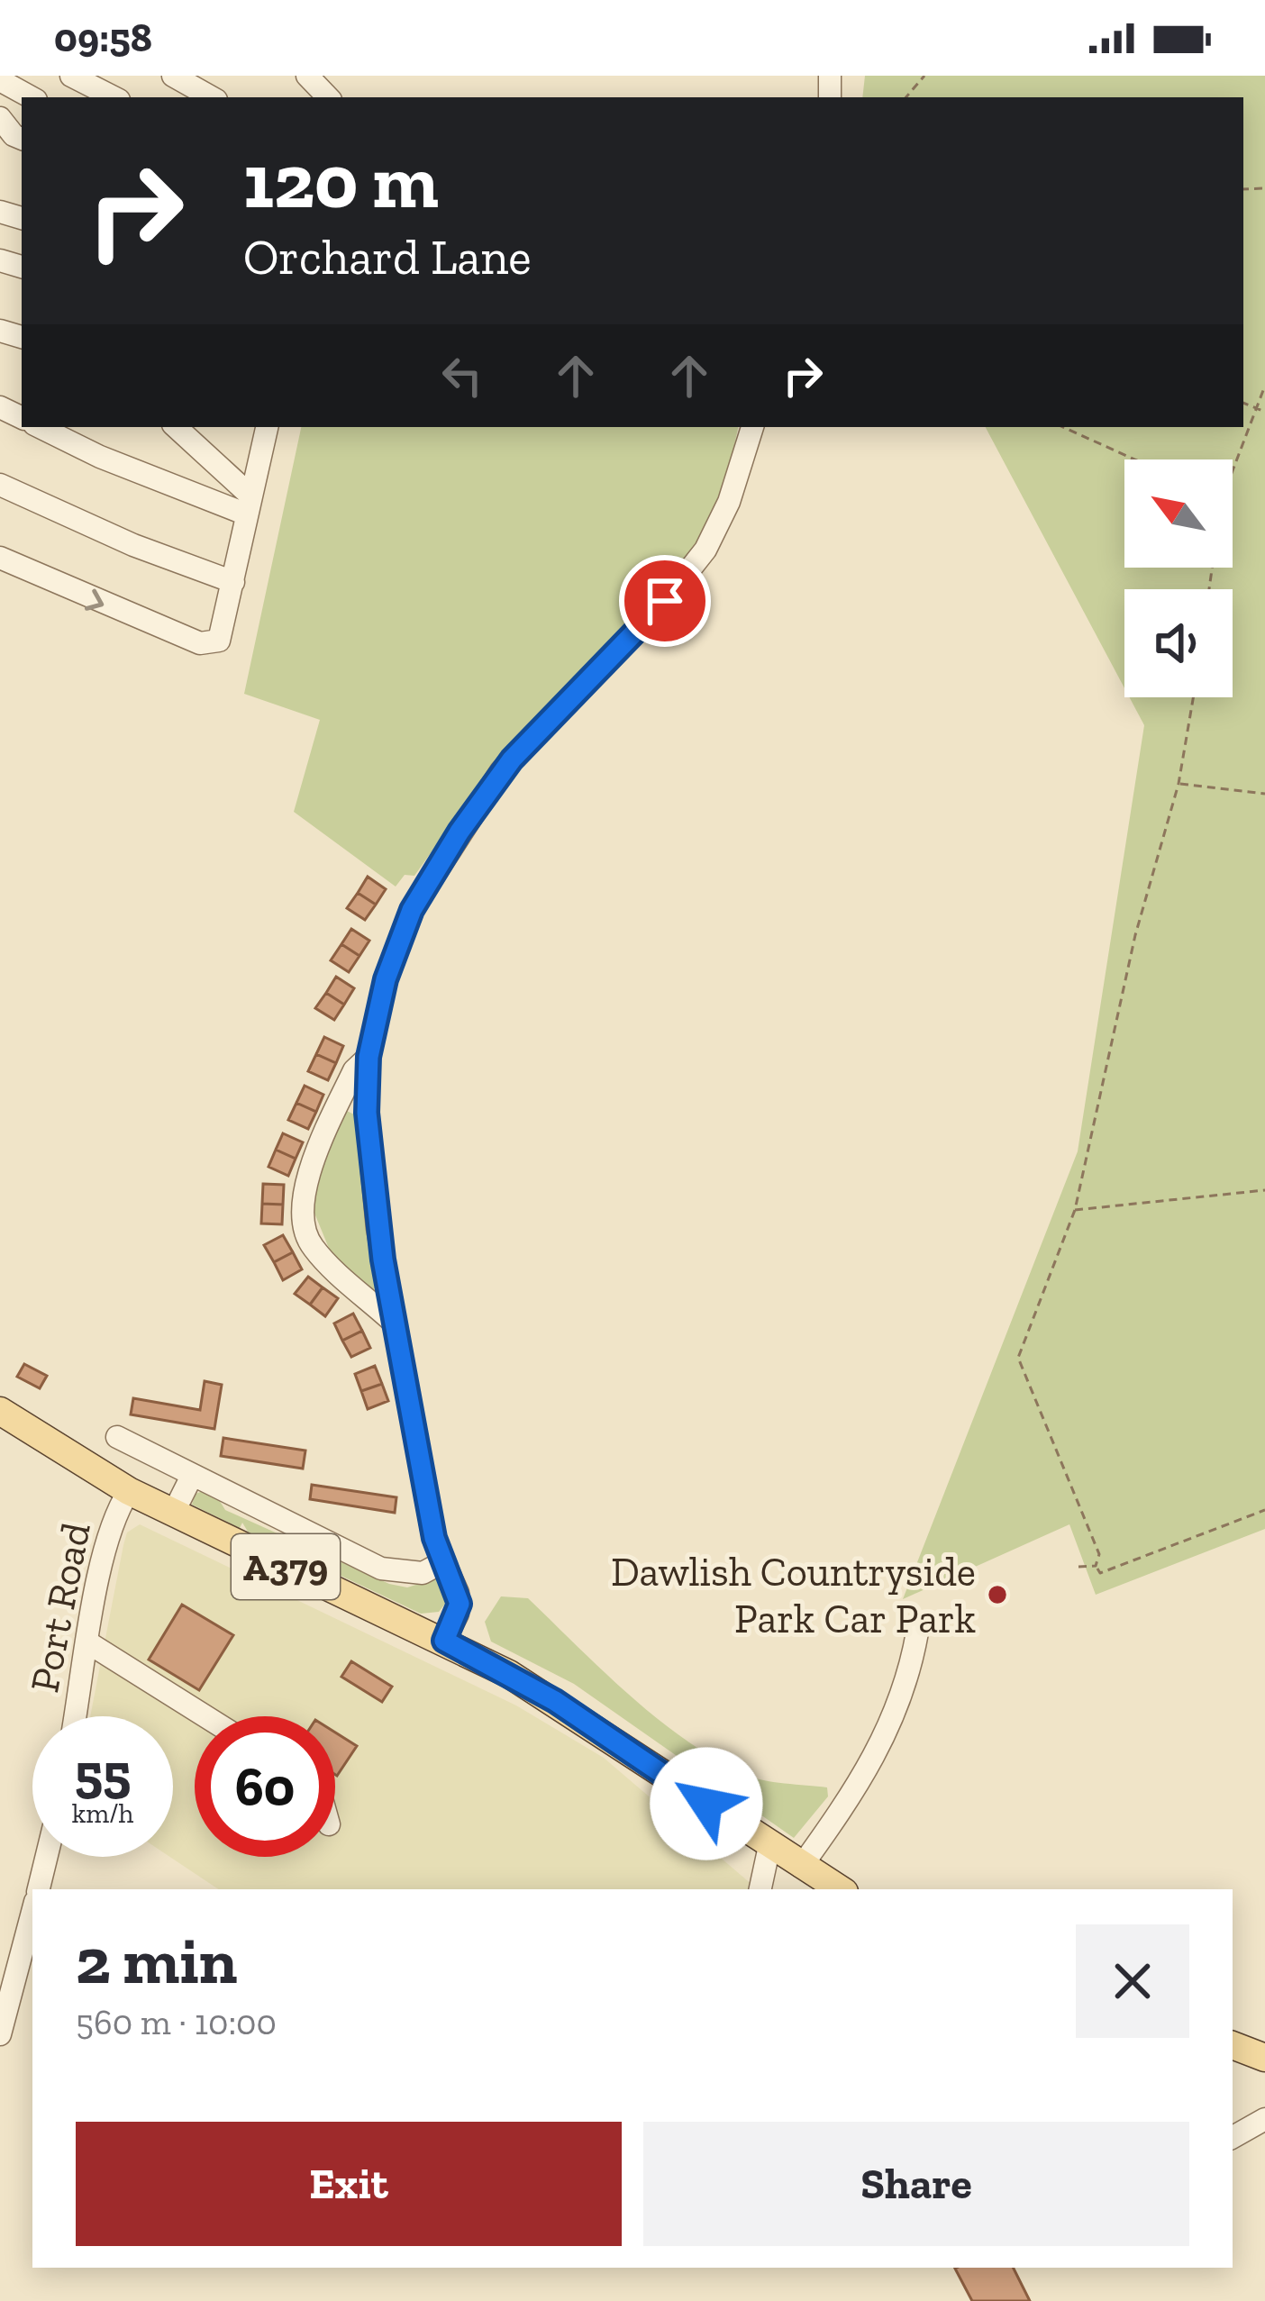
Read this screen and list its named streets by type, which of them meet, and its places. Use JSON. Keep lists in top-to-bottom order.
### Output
{
  "streets": {
    "main road": ["A379"],
    "street": ["Port Road"]
  },
  "crossings": [
    ["A379", "Port Road"]
  ],
  "places": ["Dawlish Countryside Park Car Park"],
  "north": "top left",
  "page": {
    "status": "09:58",
    "turn": ["120 m", "Orchard Lane"],
    "speed": "55 km/h",
    "limit": "60",
    "heading": ["2 min", "560 m · 10:00"],
    "buttons": ["Exit", "Share"]
  }
}
